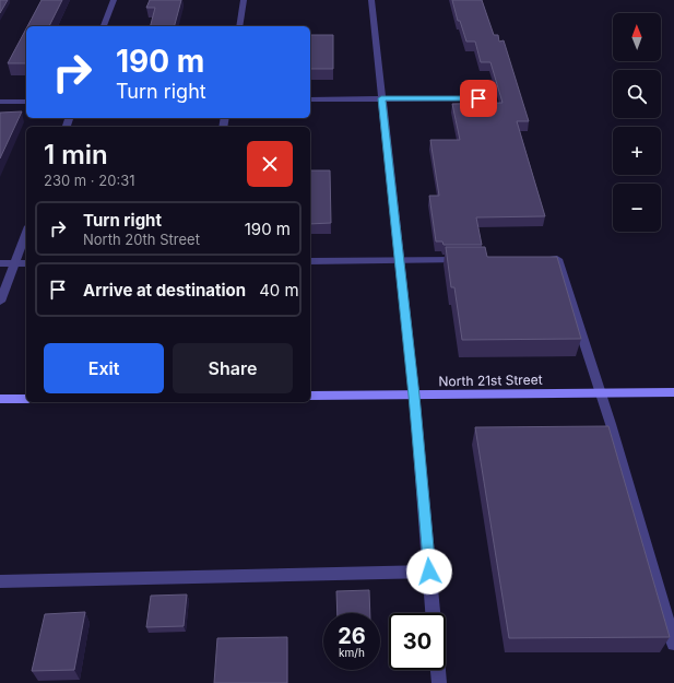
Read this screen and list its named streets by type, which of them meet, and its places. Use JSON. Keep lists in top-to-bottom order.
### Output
{
  "streets": {
    "street": ["North 21st Street"]
  },
  "north": "top",
  "page": {
    "map_buttons": ["+", "−"],
    "turn": ["190 m", "Turn right"],
    "heading": ["1 min", "230 m · 20:31"],
    "list": [
      {
        "name": "Turn right",
        "note": "North 20th Street",
        "value": "190 m"
      },
      {
        "name": "Arrive at destination",
        "value": "40 m"
      }
    ],
    "buttons": ["Exit", "Share"],
    "speed": "26 km/h",
    "limit": "30"
  }
}
